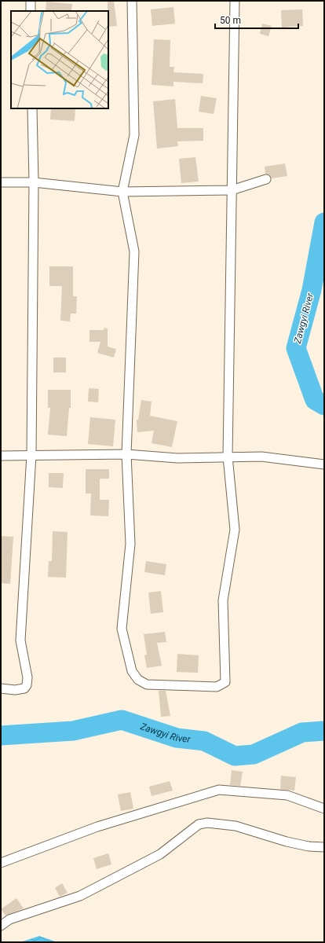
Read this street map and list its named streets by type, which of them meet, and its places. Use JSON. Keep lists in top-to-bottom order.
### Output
{
  "water": ["Zawgyi River"],
  "scale_bar": "50 m"
}
